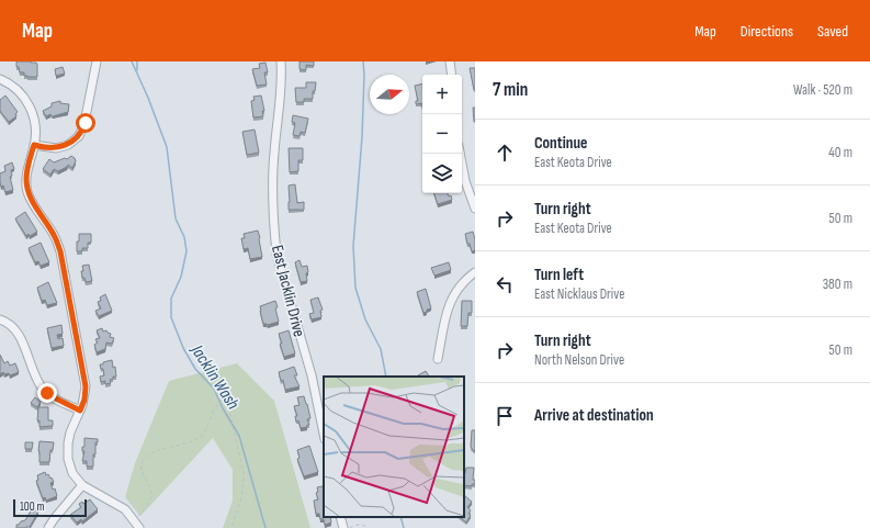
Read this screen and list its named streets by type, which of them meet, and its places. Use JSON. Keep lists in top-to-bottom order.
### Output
{
  "streets": {
    "street": ["East Jacklin Drive"]
  },
  "water": ["Jacklin Wash"],
  "scale_bar": "100 m",
  "north": "right",
  "page": {
    "header": "Map",
    "nav": ["Map", "Directions", "Saved"],
    "heading": ["7 min", "Walk · 520 m"],
    "map_buttons": ["+", "−"],
    "list": [
      ["Continue", "East Keota Drive", "40 m"],
      ["Turn right", "East Keota Drive", "50 m"],
      ["Turn left", "East Nicklaus Drive", "380 m"],
      ["Turn right", "North Nelson Drive", "50 m"],
      "Arrive at destination"
    ],
    "scale": "100 m"
  }
}
